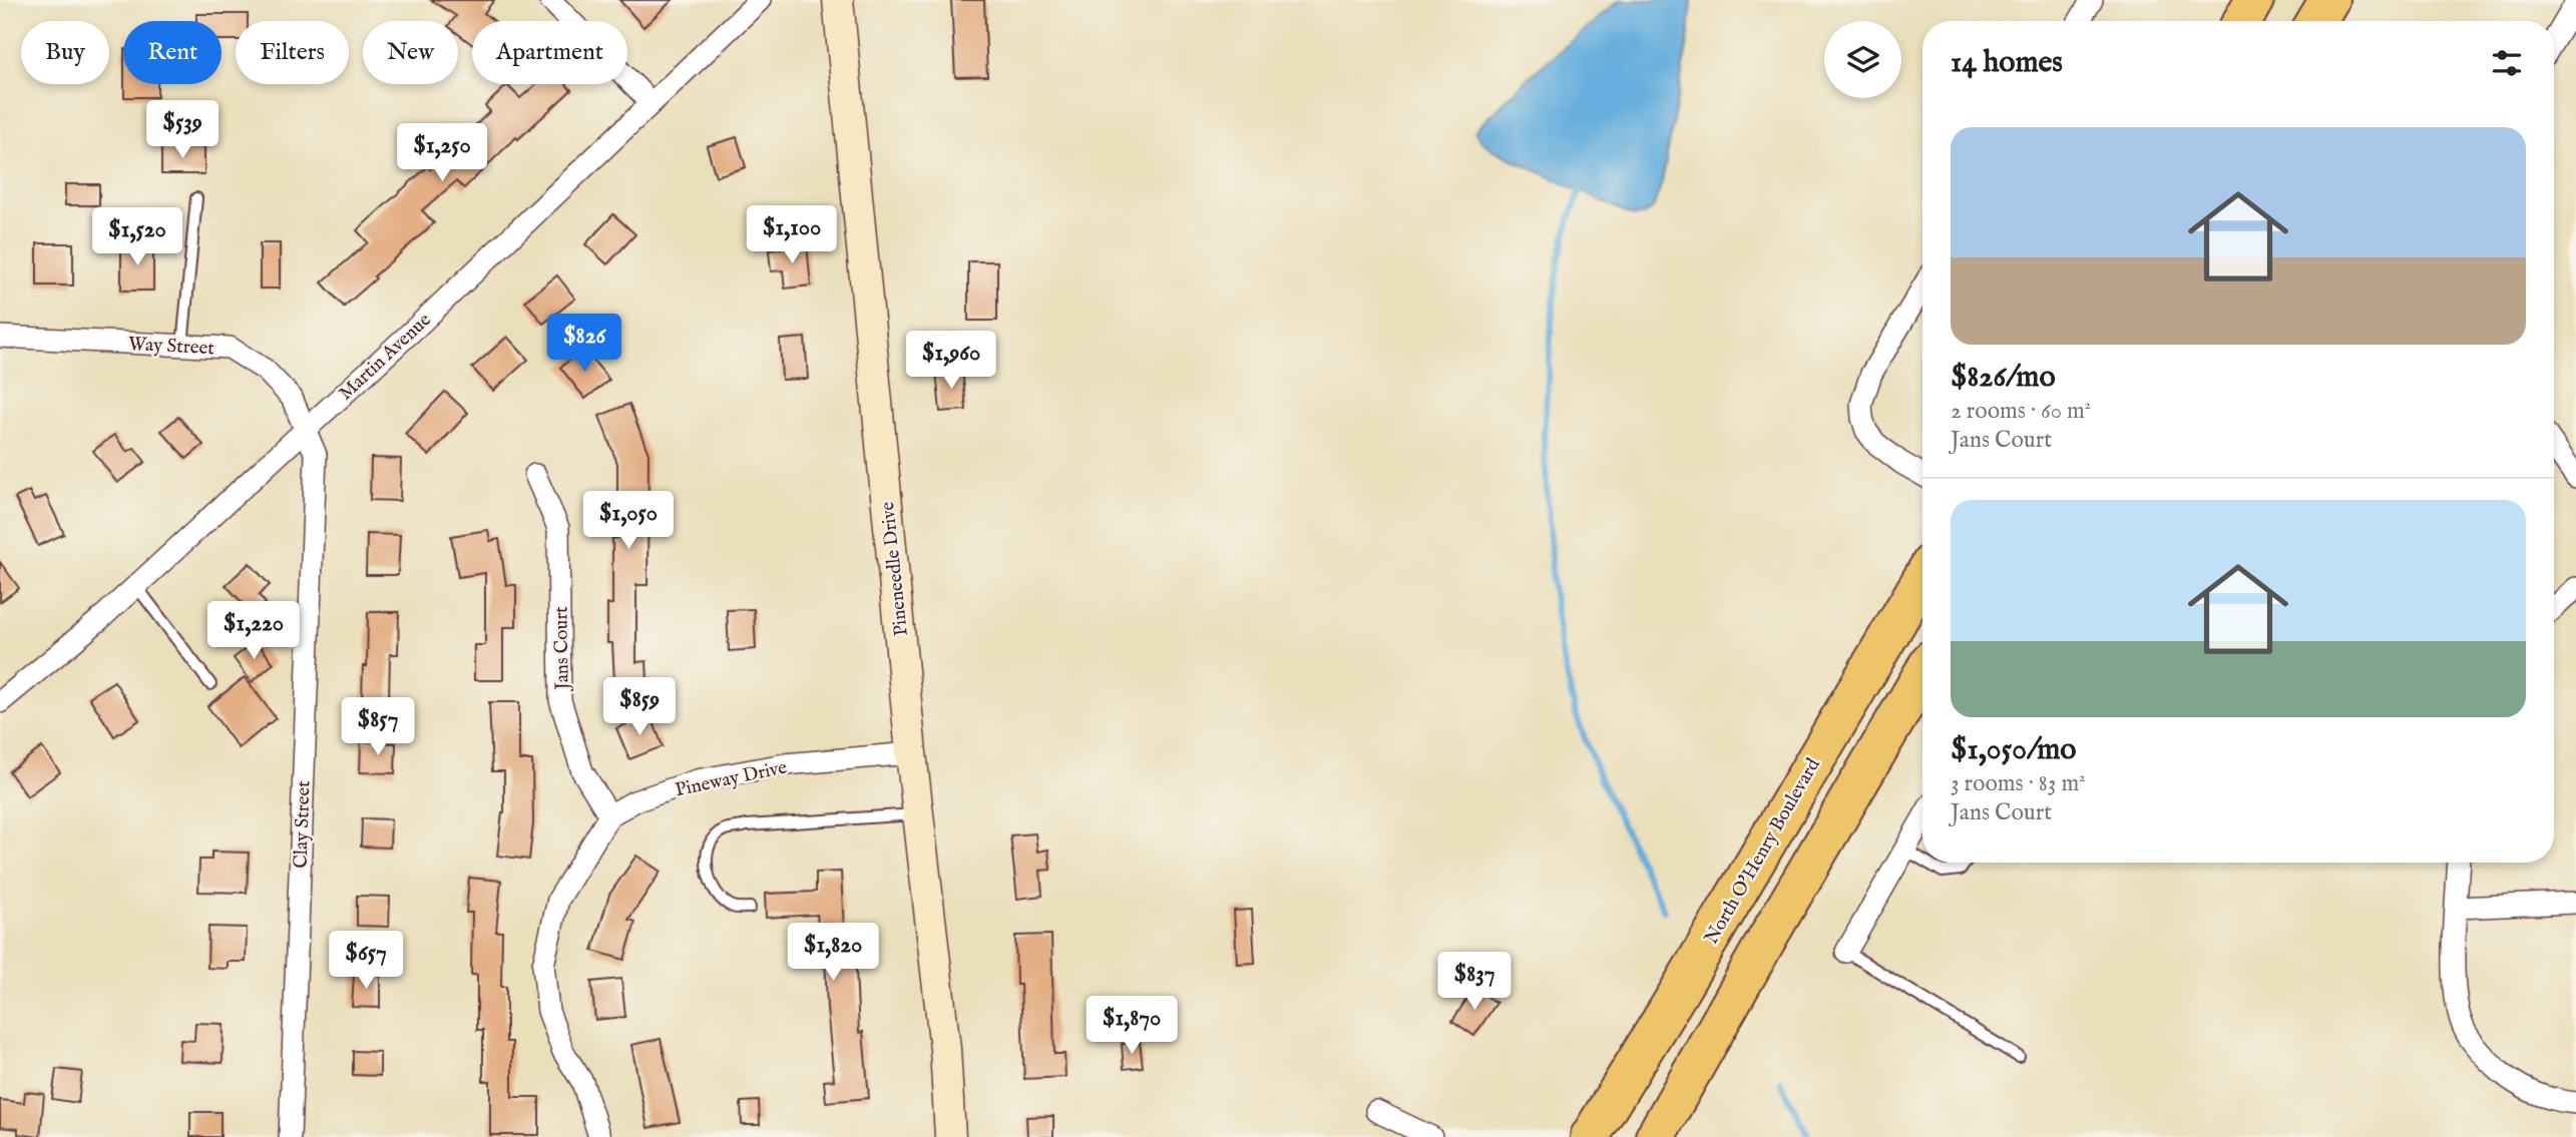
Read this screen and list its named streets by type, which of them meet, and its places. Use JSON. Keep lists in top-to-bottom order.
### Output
{
  "streets": {
    "highway": ["North O'Henry Boulevard"],
    "street": [
      "Way Street",
      "Martin Avenue",
      "Pineneedle Drive",
      "Jans Court",
      "Pineway Drive",
      "Clay Street"
    ]
  },
  "crossings": [
    ["Way Street", "Martin Avenue"],
    ["Way Street", "Clay Street"],
    ["Martin Avenue", "Clay Street"],
    ["Pineneedle Drive", "Pineway Drive"],
    ["Jans Court", "Pineway Drive"]
  ],
  "page": {
    "chip": [
      "Buy",
      "Rent",
      "Filters",
      "New",
      "Apartment"
    ],
    "heading": "14 homes",
    "price": [
      "$539",
      "$1,250",
      "$1,100",
      "$1,520",
      "$826",
      "$1,960",
      "$1,050",
      "$1,220",
      "$859",
      "$857",
      "$1,820",
      "$657",
      "$837",
      "$1,870"
    ],
    "list": [
      {
        "name": "$826/mo",
        "note": "2 rooms · 60 m² · Jans Court"
      },
      {
        "name": "$1,050/mo",
        "note": "3 rooms · 83 m² · Jans Court"
      }
    ]
  }
}
